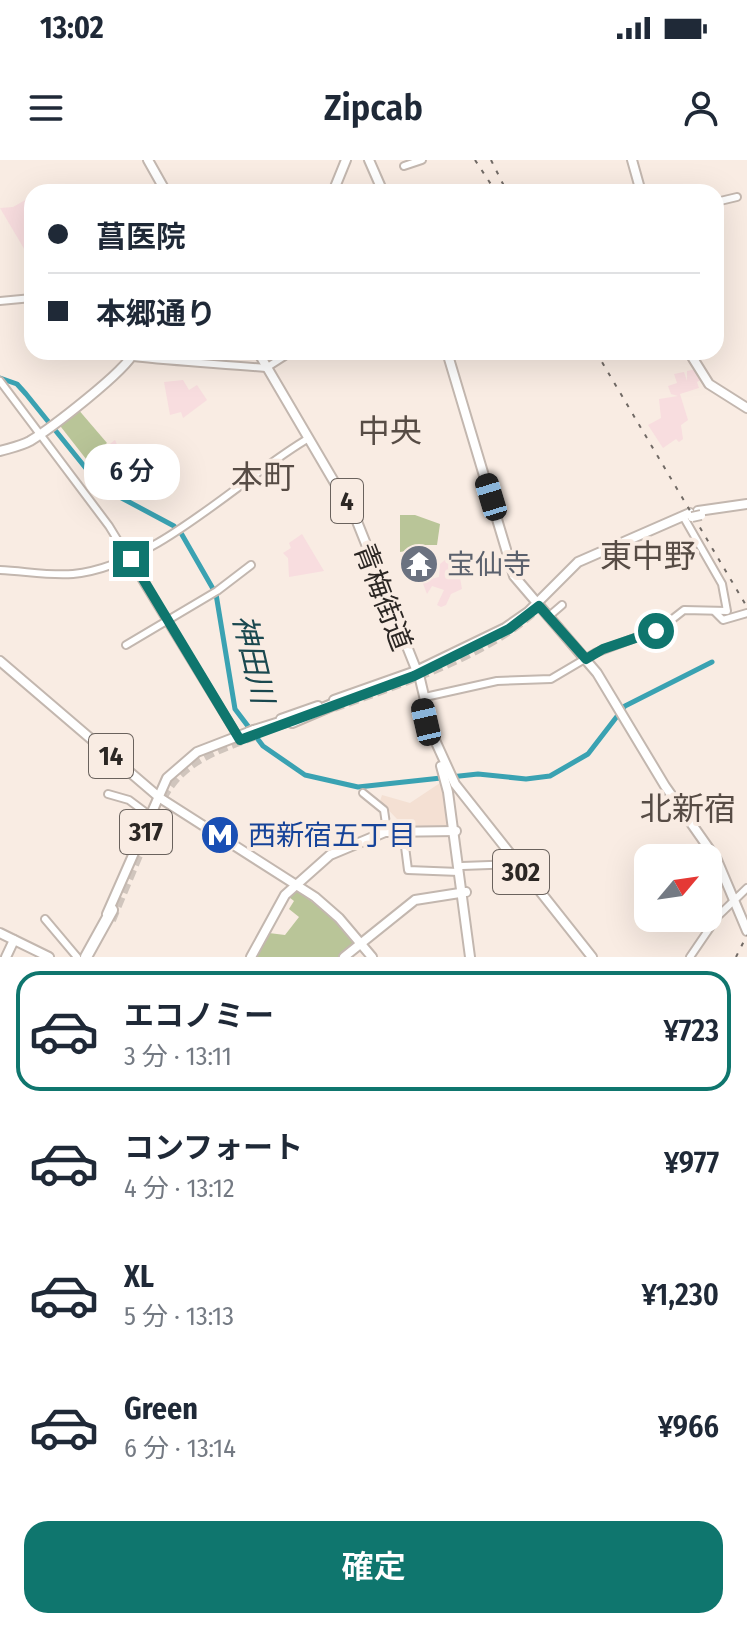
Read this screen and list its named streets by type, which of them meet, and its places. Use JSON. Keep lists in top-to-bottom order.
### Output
{
  "streets": {
    "main road": [
      "4",
      "青梅街道",
      "14",
      "317",
      "302"
    ]
  },
  "crossings": [
    ["青梅街道", "317"],
    ["青梅街道", "302"],
    ["14", "317"]
  ],
  "districts": [
    "中央",
    "本町",
    "東中野",
    "北新宿"
  ],
  "water": ["神田川"],
  "places": {
    "temple": ["宝仙寺"],
    "metro station": ["西新宿五丁目"]
  },
  "north": "top right",
  "page": {
    "status": "13:02",
    "header": "Zipcab",
    "banner": ["菖医院", "本郷通り"],
    "bubble": "6 分",
    "list": [
      {
        "name": "エコノミー",
        "note": "3 分 · 13:11",
        "value": "¥723"
      },
      {
        "name": "コンフォート",
        "note": "4 分 · 13:12",
        "value": "¥977"
      },
      {
        "name": "XL",
        "note": "5 分 · 13:13",
        "value": "¥1,230"
      },
      {
        "name": "Green",
        "note": "6 分 · 13:14",
        "value": "¥966"
      }
    ],
    "buttons": "確定"
  }
}
